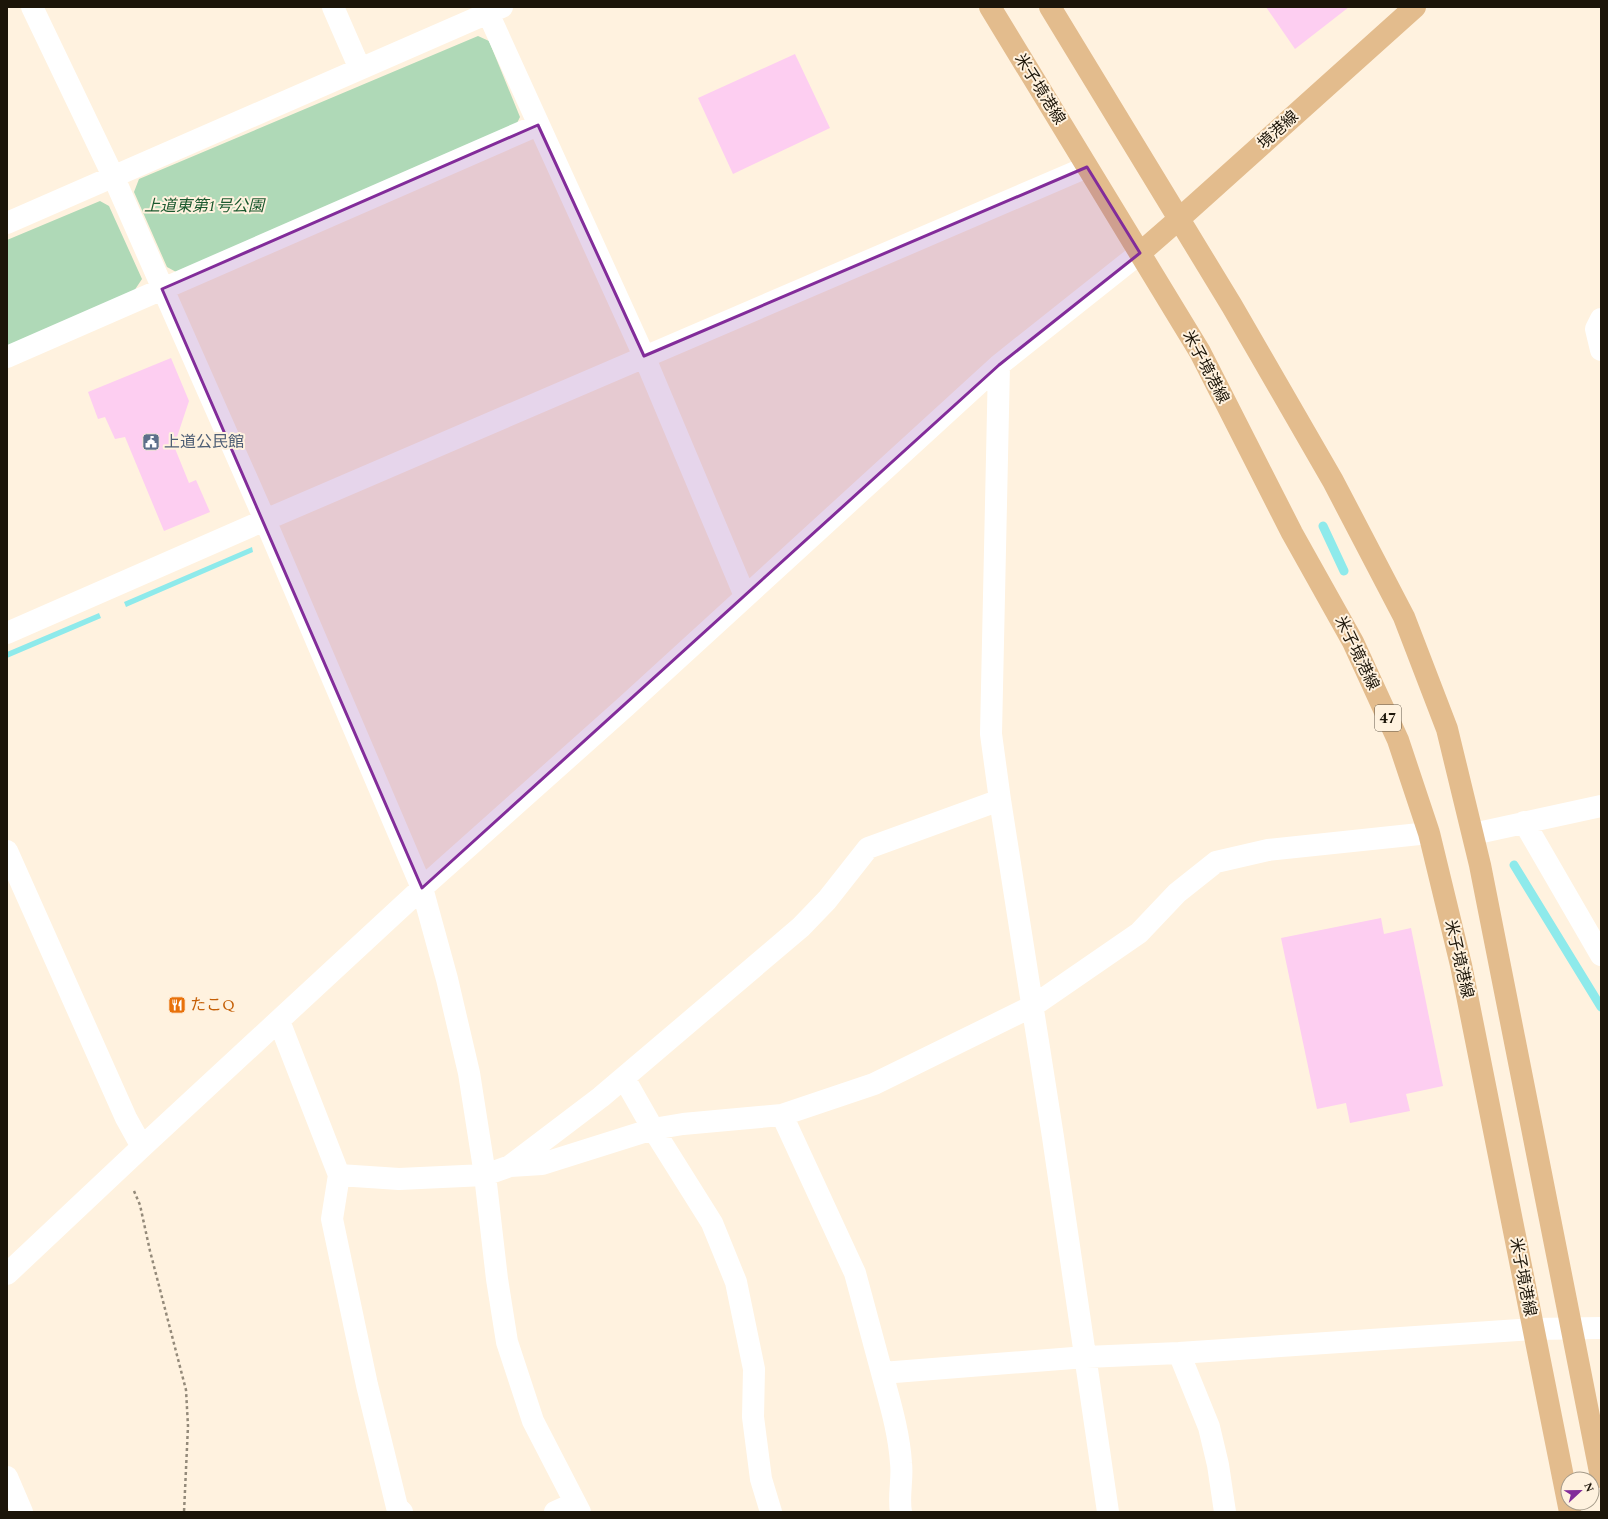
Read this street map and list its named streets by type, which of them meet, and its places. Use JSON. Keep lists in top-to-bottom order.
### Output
{
  "streets": {
    "main road": ["米子境港線", "境港線", "47"]
  },
  "crossings": [
    ["米子境港線", "境港線"]
  ],
  "parks": ["上道東第1号公園"],
  "places": {
    "public building": ["上道公民館"],
    "restaurant": ["たこQ"]
  },
  "north": "right"
}
